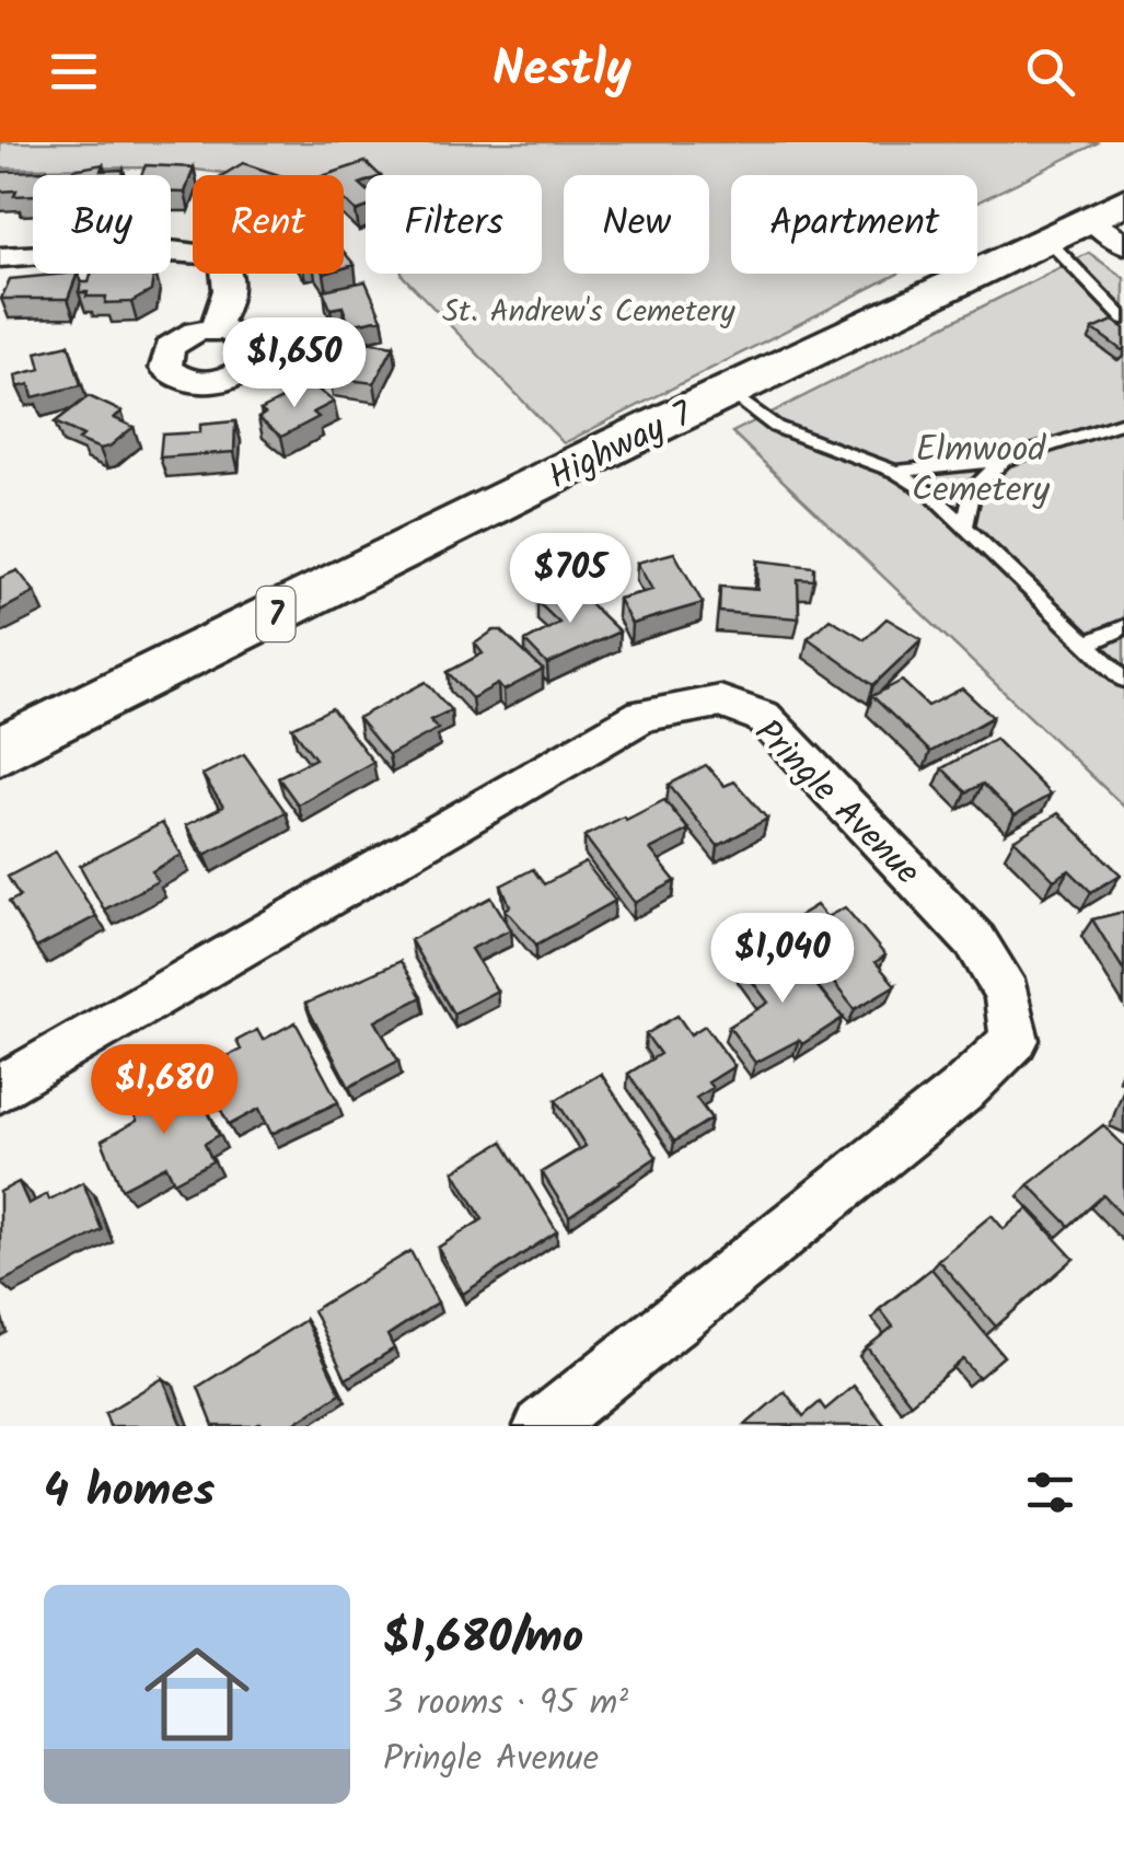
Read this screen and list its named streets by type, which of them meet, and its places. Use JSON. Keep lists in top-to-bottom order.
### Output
{
  "streets": {
    "main road": ["Highway 7", "7"],
    "street": ["Pringle Avenue"]
  },
  "parks": ["St. Andrew's Cemetery", "Elmwood Cemetery"],
  "page": {
    "header": "Nestly",
    "chip": [
      "Buy",
      "Rent",
      "Filters",
      "New",
      "Apartment"
    ],
    "price": [
      "$1,650",
      "$705",
      "$1,040",
      "$1,680"
    ],
    "heading": "4 homes",
    "list": [
      {
        "name": "$1,680/mo",
        "note": "3 rooms · 95 m² · Pringle Avenue"
      }
    ]
  }
}
